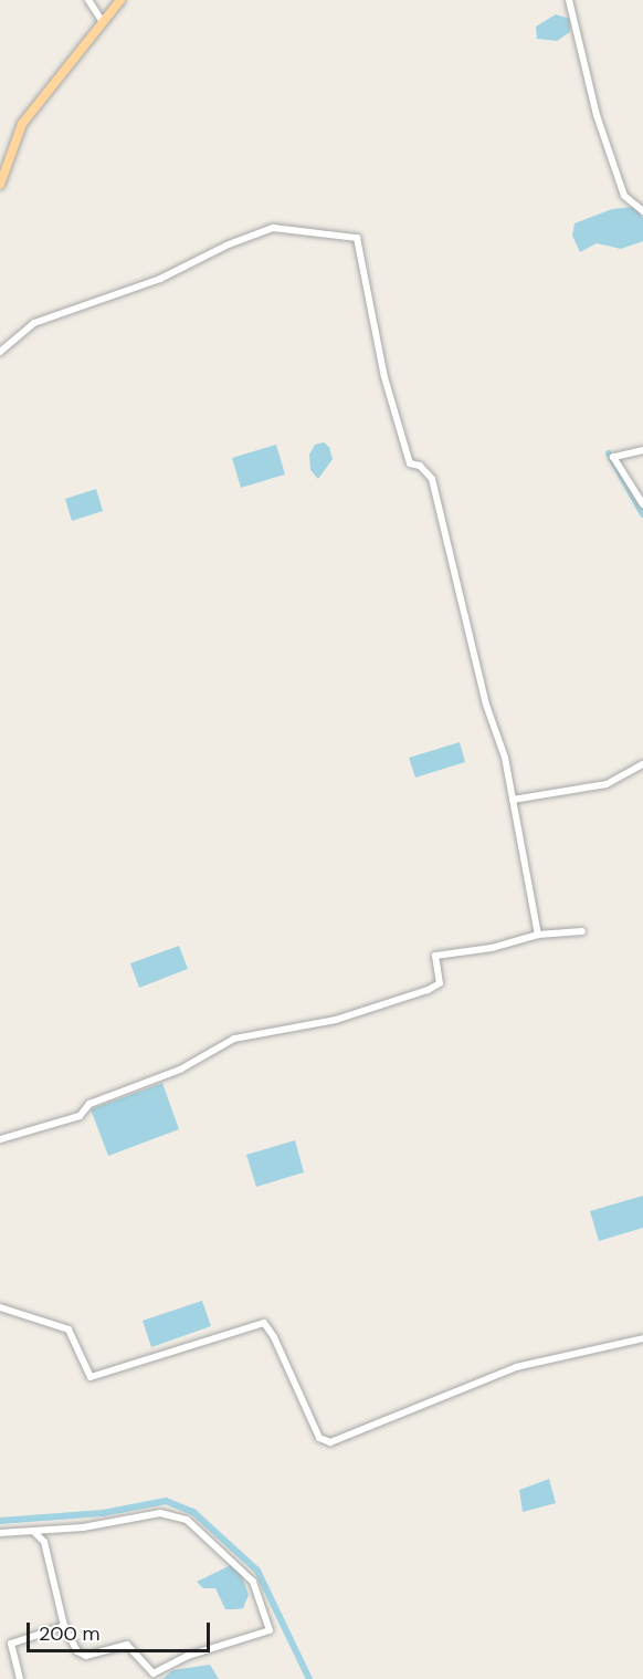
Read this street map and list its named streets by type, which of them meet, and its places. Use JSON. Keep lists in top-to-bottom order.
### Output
{
  "scale_bar": "200 m"
}
